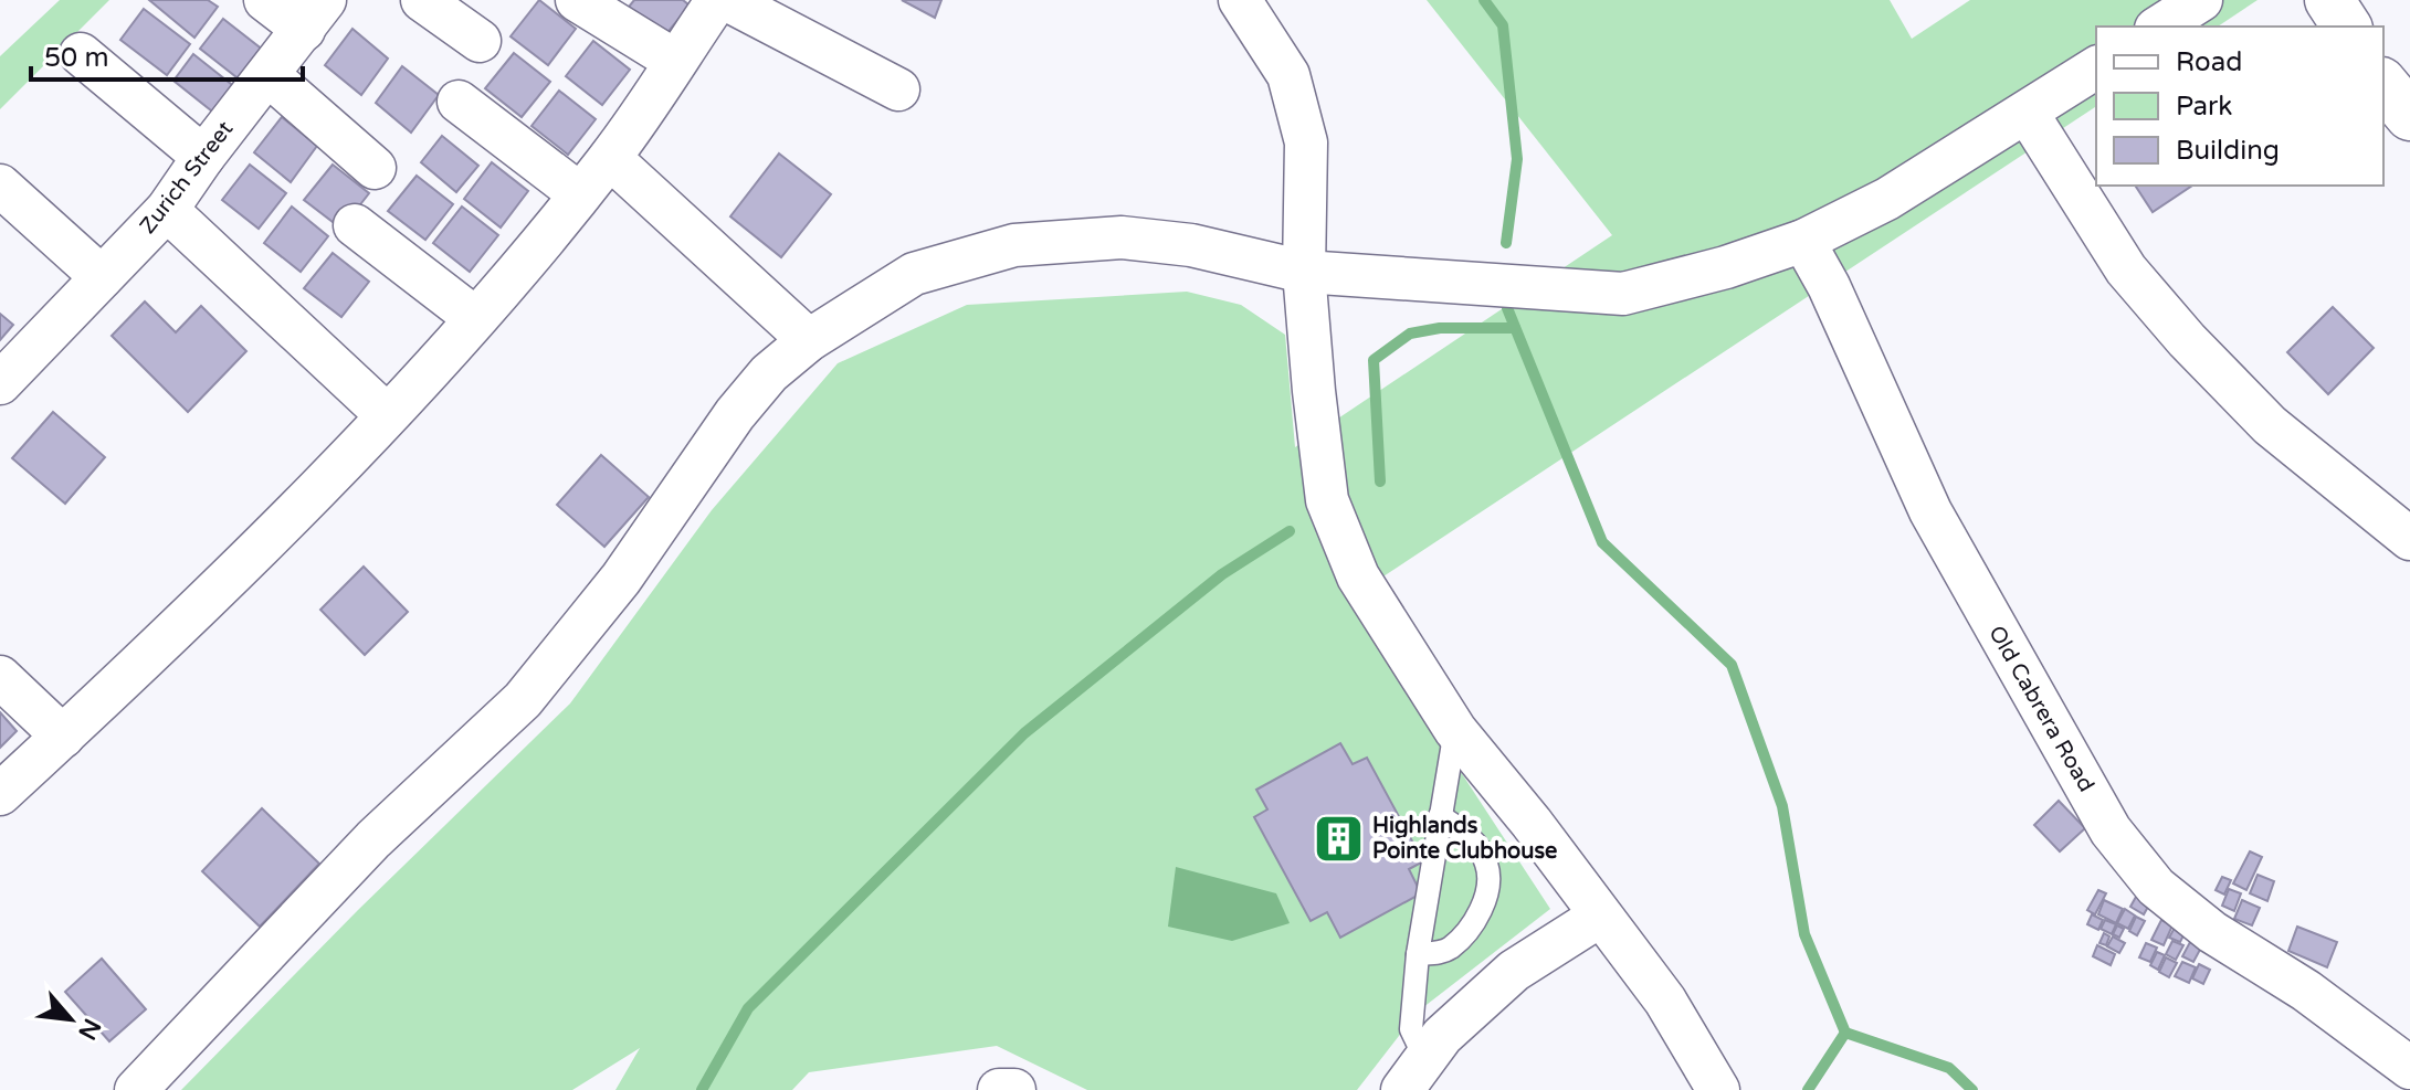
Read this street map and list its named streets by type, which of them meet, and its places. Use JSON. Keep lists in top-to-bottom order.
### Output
{
  "streets": {
    "street": ["Zurich Street", "Old Cabrera Road"]
  },
  "places": {
    "building": ["Highlands Pointe Clubhouse"]
  },
  "legend": ["Road", "Park", "Building"],
  "scale_bar": "50 m",
  "north": "bottom right"
}
